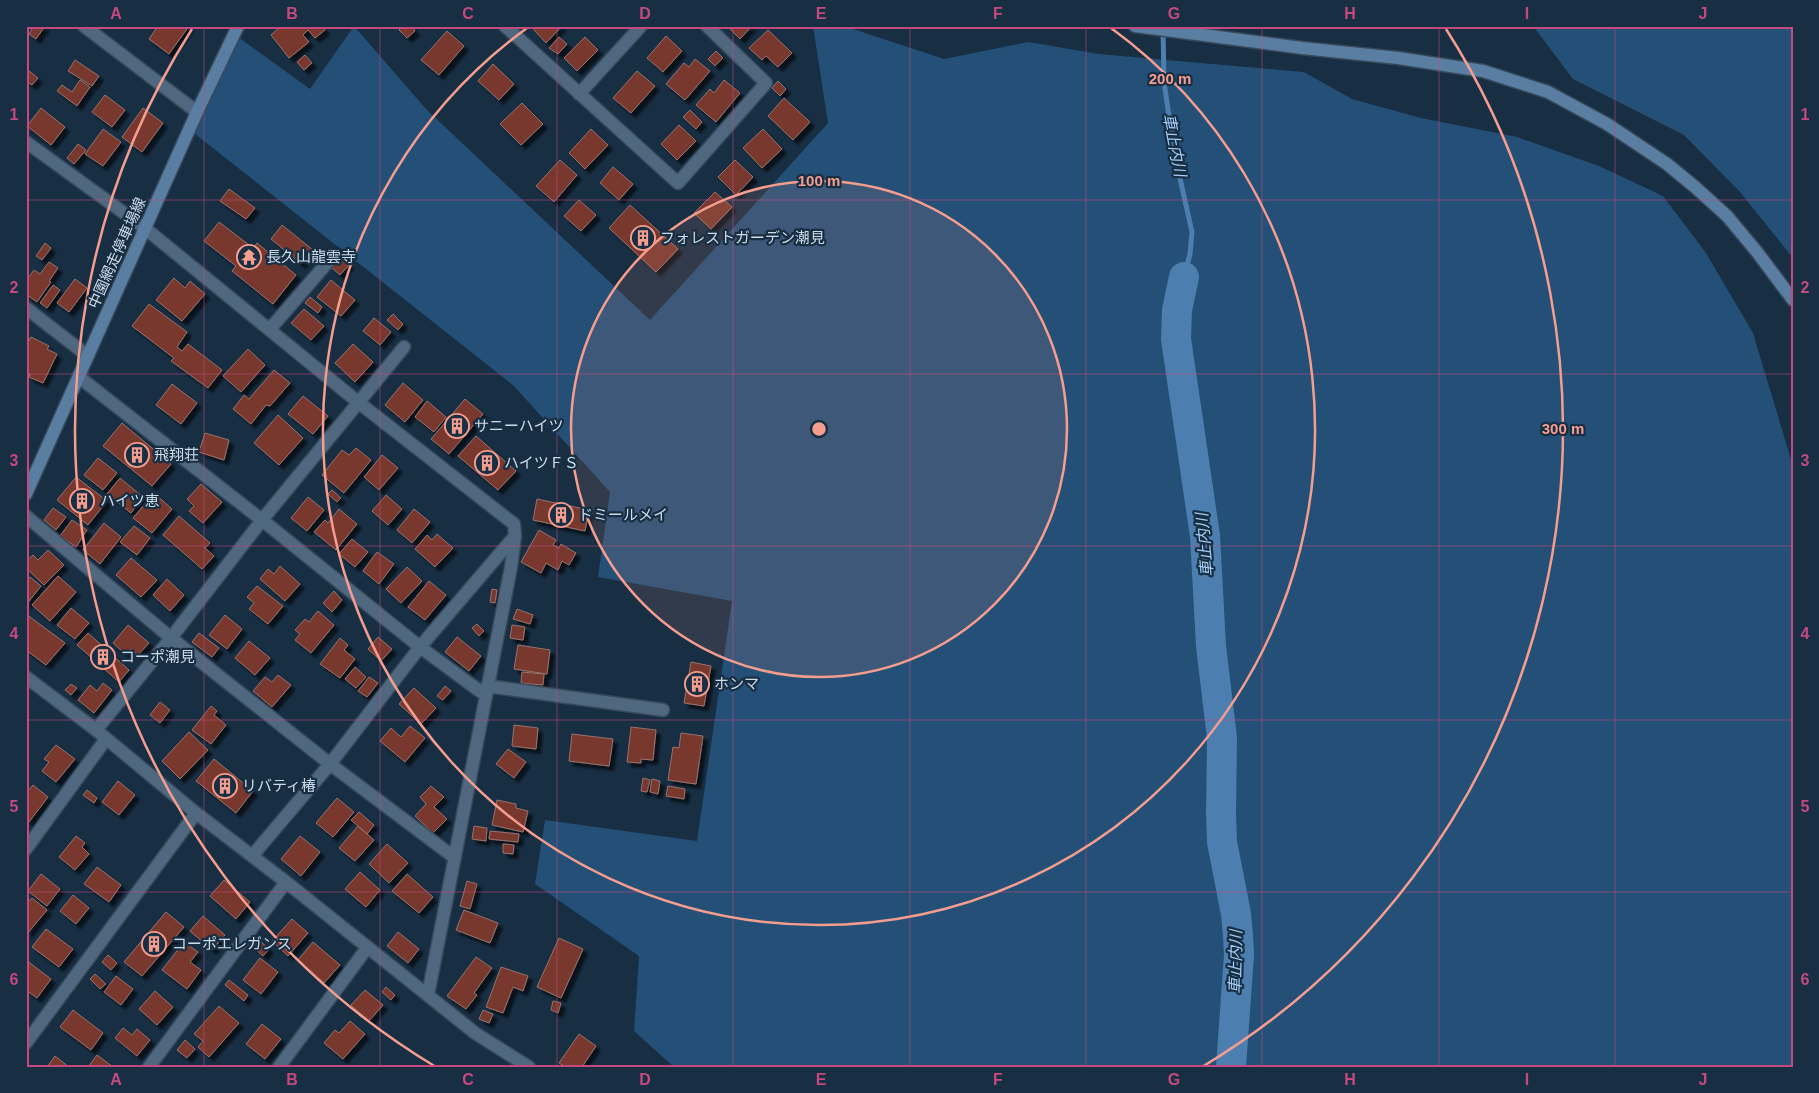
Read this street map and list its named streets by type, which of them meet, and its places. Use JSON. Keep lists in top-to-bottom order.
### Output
{
  "streets": {
    "street": ["中園網走停車場線"]
  },
  "water": ["車止内川"],
  "places": {
    "building": [
      "フォレストガーデン潮見",
      "サニーハイツ",
      "飛翔荘",
      "ハイツＦＳ",
      "ハイツ恵",
      "ドミールメイ",
      "コーポ潮見",
      "ホンマ",
      "リバティ椿",
      "コーポエレガンス"
    ],
    "temple": ["長久山龍雲寺"]
  },
  "grid": {
    "columns": [
      "A",
      "B",
      "C",
      "D",
      "E",
      "F",
      "G",
      "H",
      "I",
      "J"
    ],
    "rows": [
      "1",
      "2",
      "3",
      "4",
      "5",
      "6"
    ]
  },
  "rings": ["200 m", "100 m", "300 m"]
}
